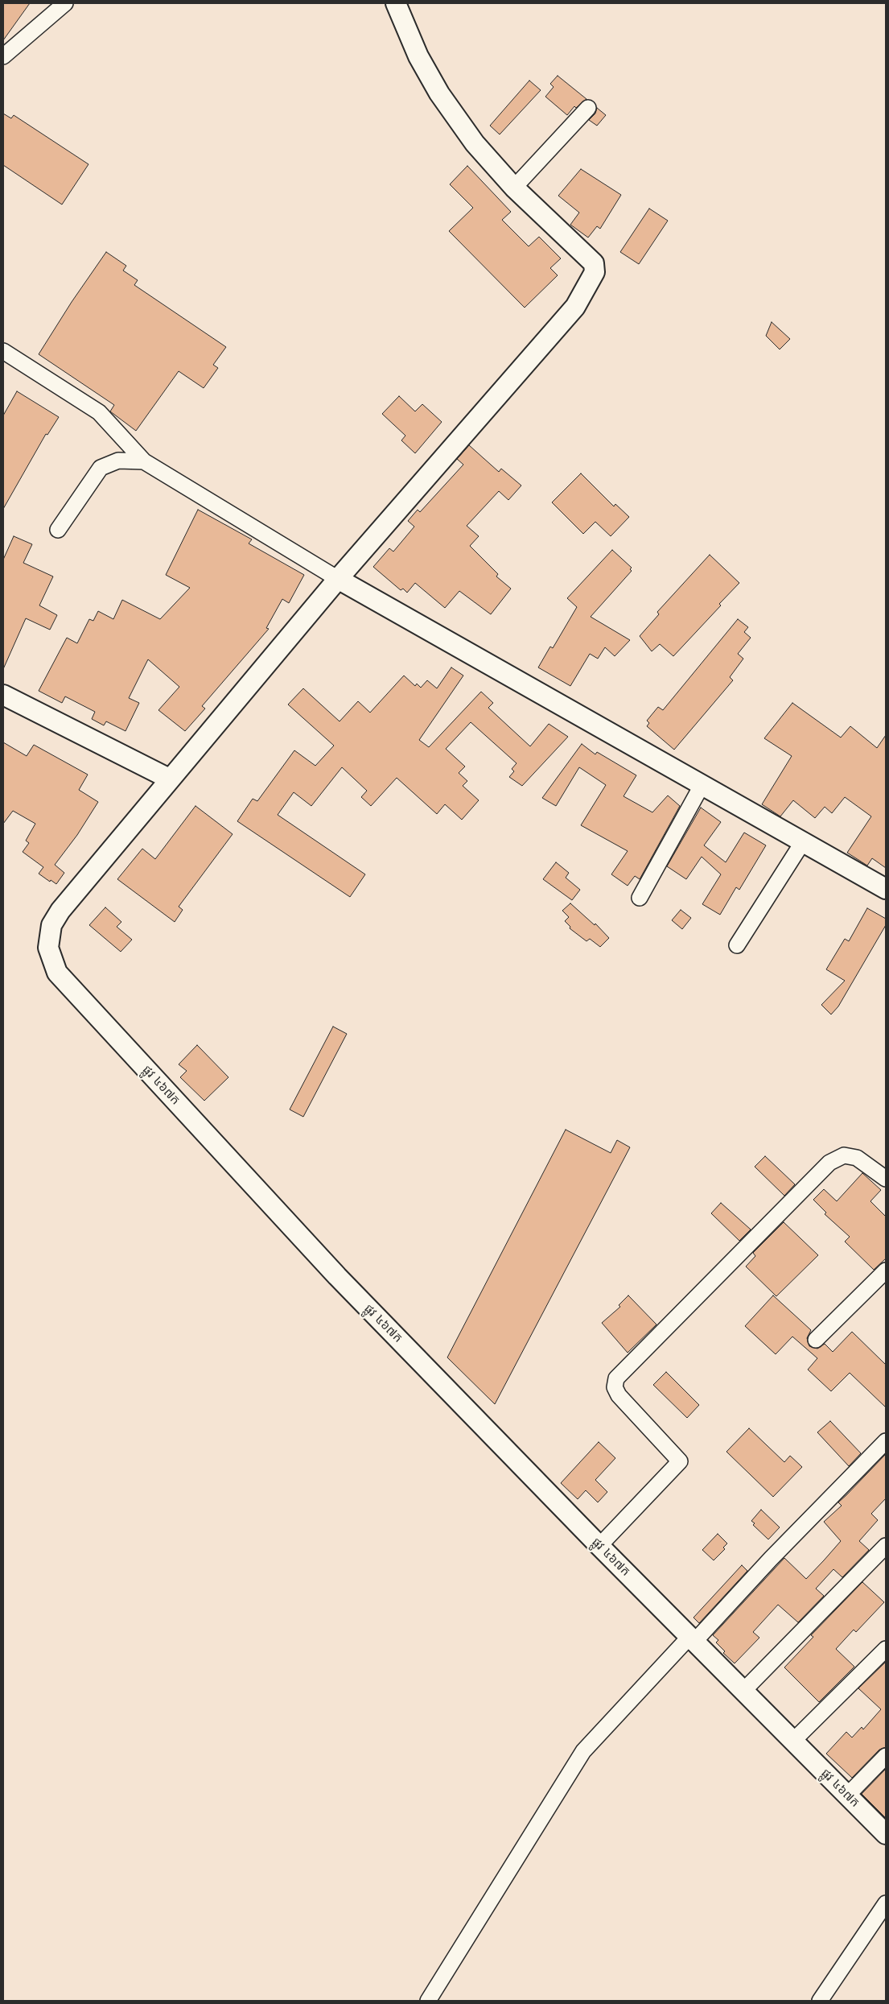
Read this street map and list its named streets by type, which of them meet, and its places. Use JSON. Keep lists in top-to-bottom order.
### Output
{
  "streets": {
    "street": ["ផ្លូវ ៤៦៧ក"]
  }
}
